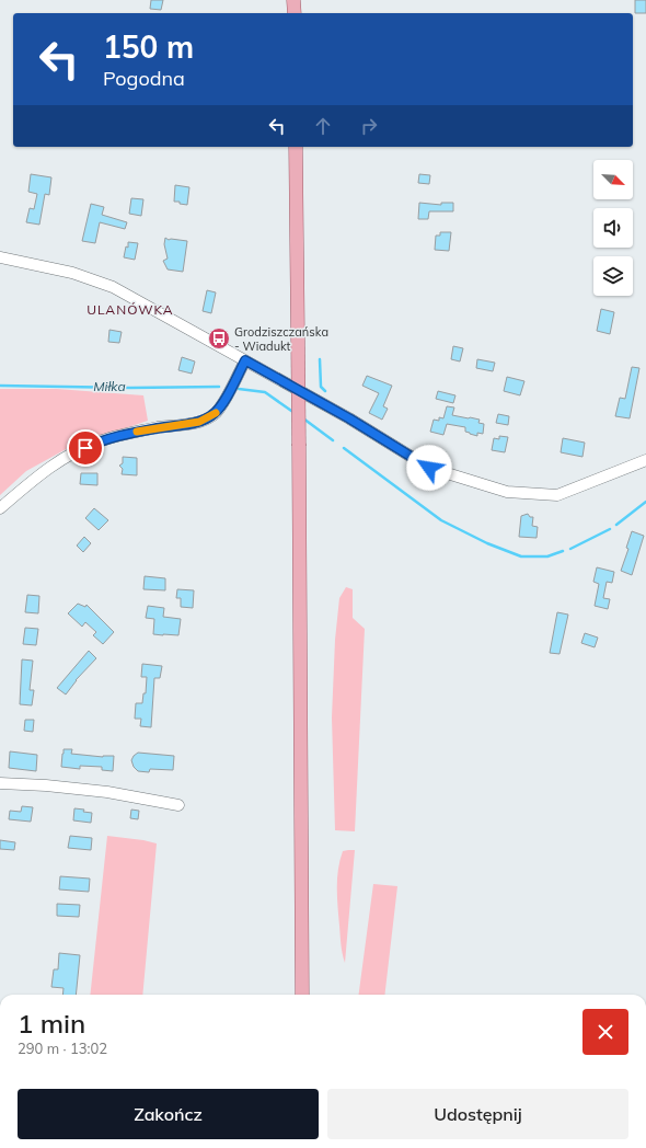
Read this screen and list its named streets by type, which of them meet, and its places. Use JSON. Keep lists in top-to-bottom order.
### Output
{
  "districts": ["ULANÓWKA"],
  "water": ["Miłka"],
  "places": {
    "bus stop": ["Grodziszczańska - Wiadukt"]
  },
  "north": "bottom right",
  "page": {
    "turn": ["150 m", "Pogodna"],
    "heading": ["1 min", "290 m · 13:02"],
    "buttons": ["Zakończ", "Udostępnij"]
  }
}
